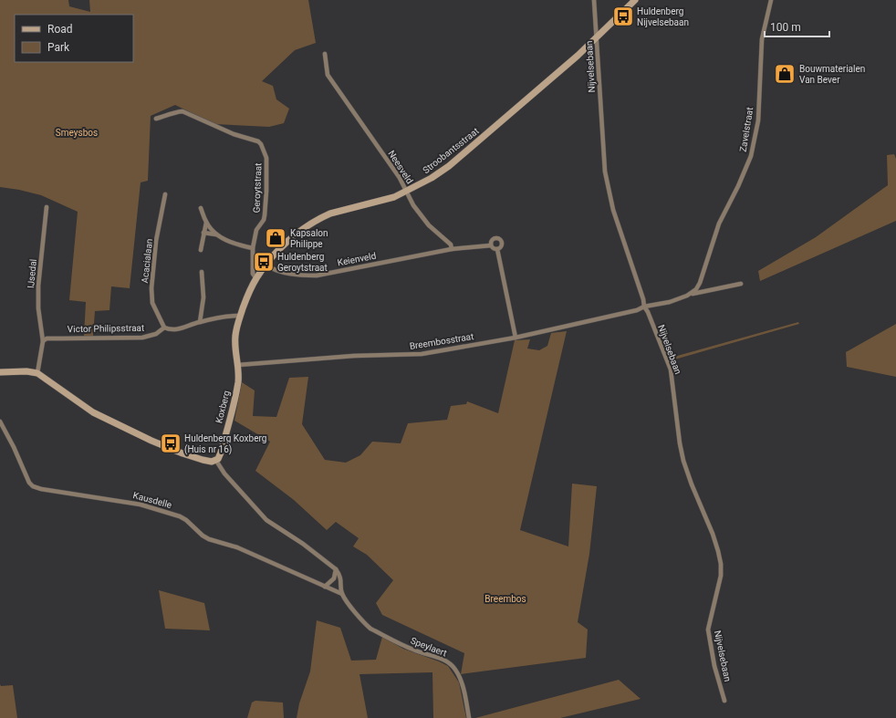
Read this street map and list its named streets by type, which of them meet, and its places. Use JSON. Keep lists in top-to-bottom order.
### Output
{
  "streets": {
    "street": [
      "Nijvelsebaan",
      "Zavelstraat",
      "Stroobantsstraat",
      "Neesveld",
      "Geroytstraat",
      "Keienveld",
      "Acacialaan",
      "IJsedal",
      "Victor Philipsstraat",
      "Breembosstraat",
      "Koxberg",
      "Kausdelle",
      "Speylaert"
    ]
  },
  "crossings": [
    ["Nijvelsebaan", "Stroobantsstraat"],
    ["Nijvelsebaan", "Breembosstraat"],
    ["Stroobantsstraat", "Neesveld"],
    ["Stroobantsstraat", "Geroytstraat"],
    ["Stroobantsstraat", "Keienveld"],
    ["Stroobantsstraat", "Koxberg"],
    ["Neesveld", "Keienveld"],
    ["Geroytstraat", "Koxberg"],
    ["Acacialaan", "Victor Philipsstraat"],
    ["IJsedal", "Victor Philipsstraat"],
    ["Breembosstraat", "Koxberg"]
  ],
  "parks": ["Smeysbos", "Breembos"],
  "places": {
    "bus stop": ["Huldenberg Nijvelsebaan", "Huldenberg Geroytstraat", "Huldenberg Koxberg (Huis nr 16)"],
    "shop": ["Bouwmaterialen Van Bever", "Kapsalon Philippe"]
  },
  "legend": ["Road", "Park"],
  "scale_bar": "100 m"
}
